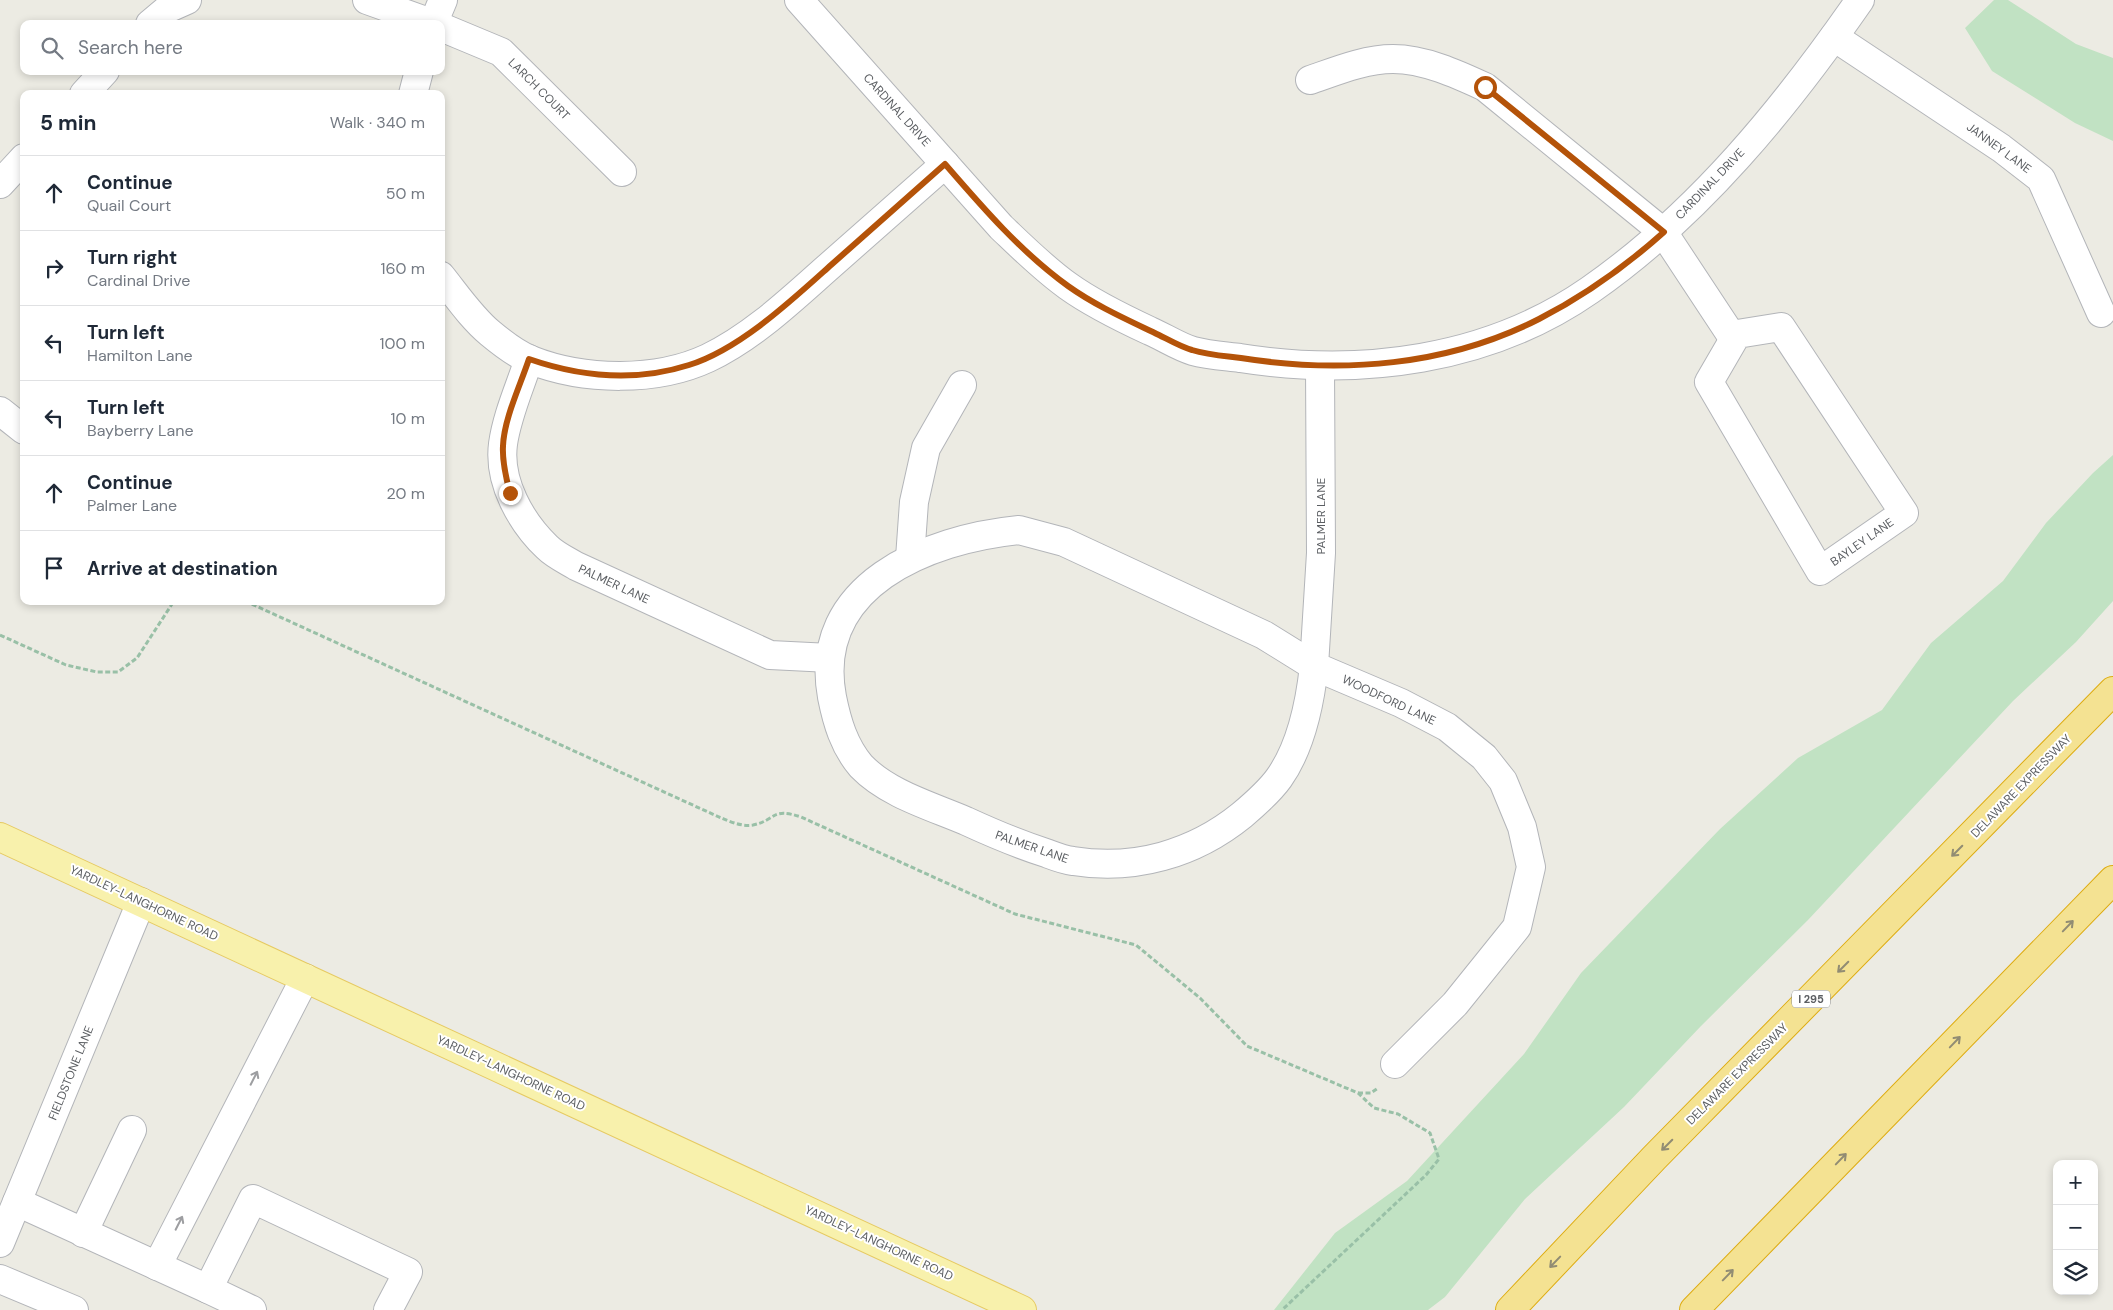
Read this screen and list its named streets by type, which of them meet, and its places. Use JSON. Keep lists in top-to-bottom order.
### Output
{
  "streets": {
    "highway": ["DELAWARE EXPRESSWAY", "I 295"],
    "main road": ["YARDLEY-LANGHORNE ROAD"],
    "street": [
      "LARCH COURT",
      "CARDINAL DRIVE",
      "JANNEY LANE",
      "PALMER LANE",
      "BAYLEY LANE",
      "WOODFORD LANE",
      "FIELDSTONE LANE"
    ]
  },
  "crossings": [
    ["CARDINAL DRIVE", "JANNEY LANE"],
    ["CARDINAL DRIVE", "PALMER LANE"],
    ["PALMER LANE", "WOODFORD LANE"],
    ["YARDLEY-LANGHORNE ROAD", "FIELDSTONE LANE"]
  ],
  "page": {
    "search": "Search here",
    "heading": ["5 min", "Walk · 340 m"],
    "list": [
      ["Continue", "Quail Court", "50 m"],
      ["Turn right", "Cardinal Drive", "160 m"],
      ["Turn left", "Hamilton Lane", "100 m"],
      ["Turn left", "Bayberry Lane", "10 m"],
      ["Continue", "Palmer Lane", "20 m"],
      "Arrive at destination"
    ],
    "map_buttons": ["+", "−"]
  }
}
